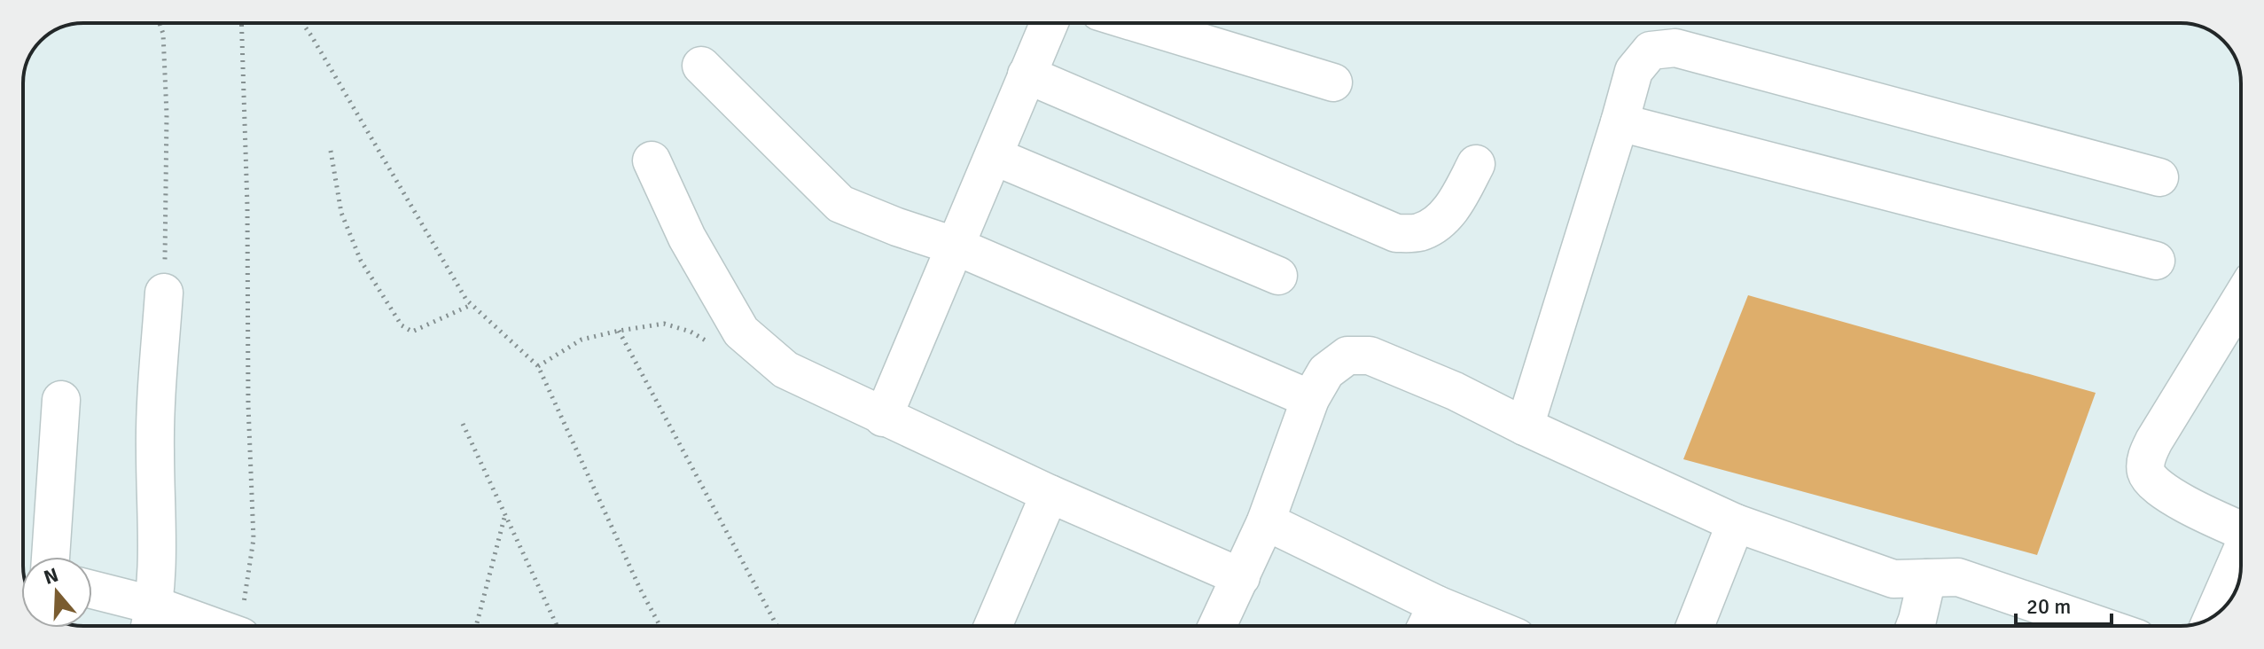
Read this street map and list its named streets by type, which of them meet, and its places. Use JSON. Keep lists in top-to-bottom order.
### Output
{
  "scale_bar": "20 m",
  "north": "top"
}
